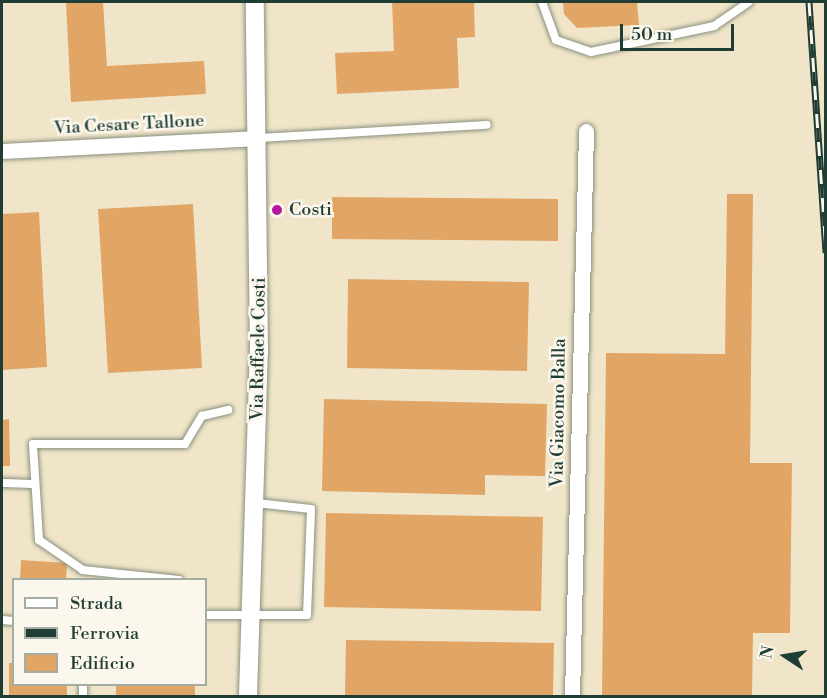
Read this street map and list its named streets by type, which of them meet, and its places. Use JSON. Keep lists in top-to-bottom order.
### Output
{
  "streets": {
    "street": ["Via Cesare Tallone", "Via Raffaele Costi", "Via Giacomo Balla"]
  },
  "crossings": [
    ["Via Cesare Tallone", "Via Raffaele Costi"]
  ],
  "places": ["Costi"],
  "legend": ["Strada", "Ferrovia", "Edificio"],
  "scale_bar": "50 m",
  "north": "left"
}
